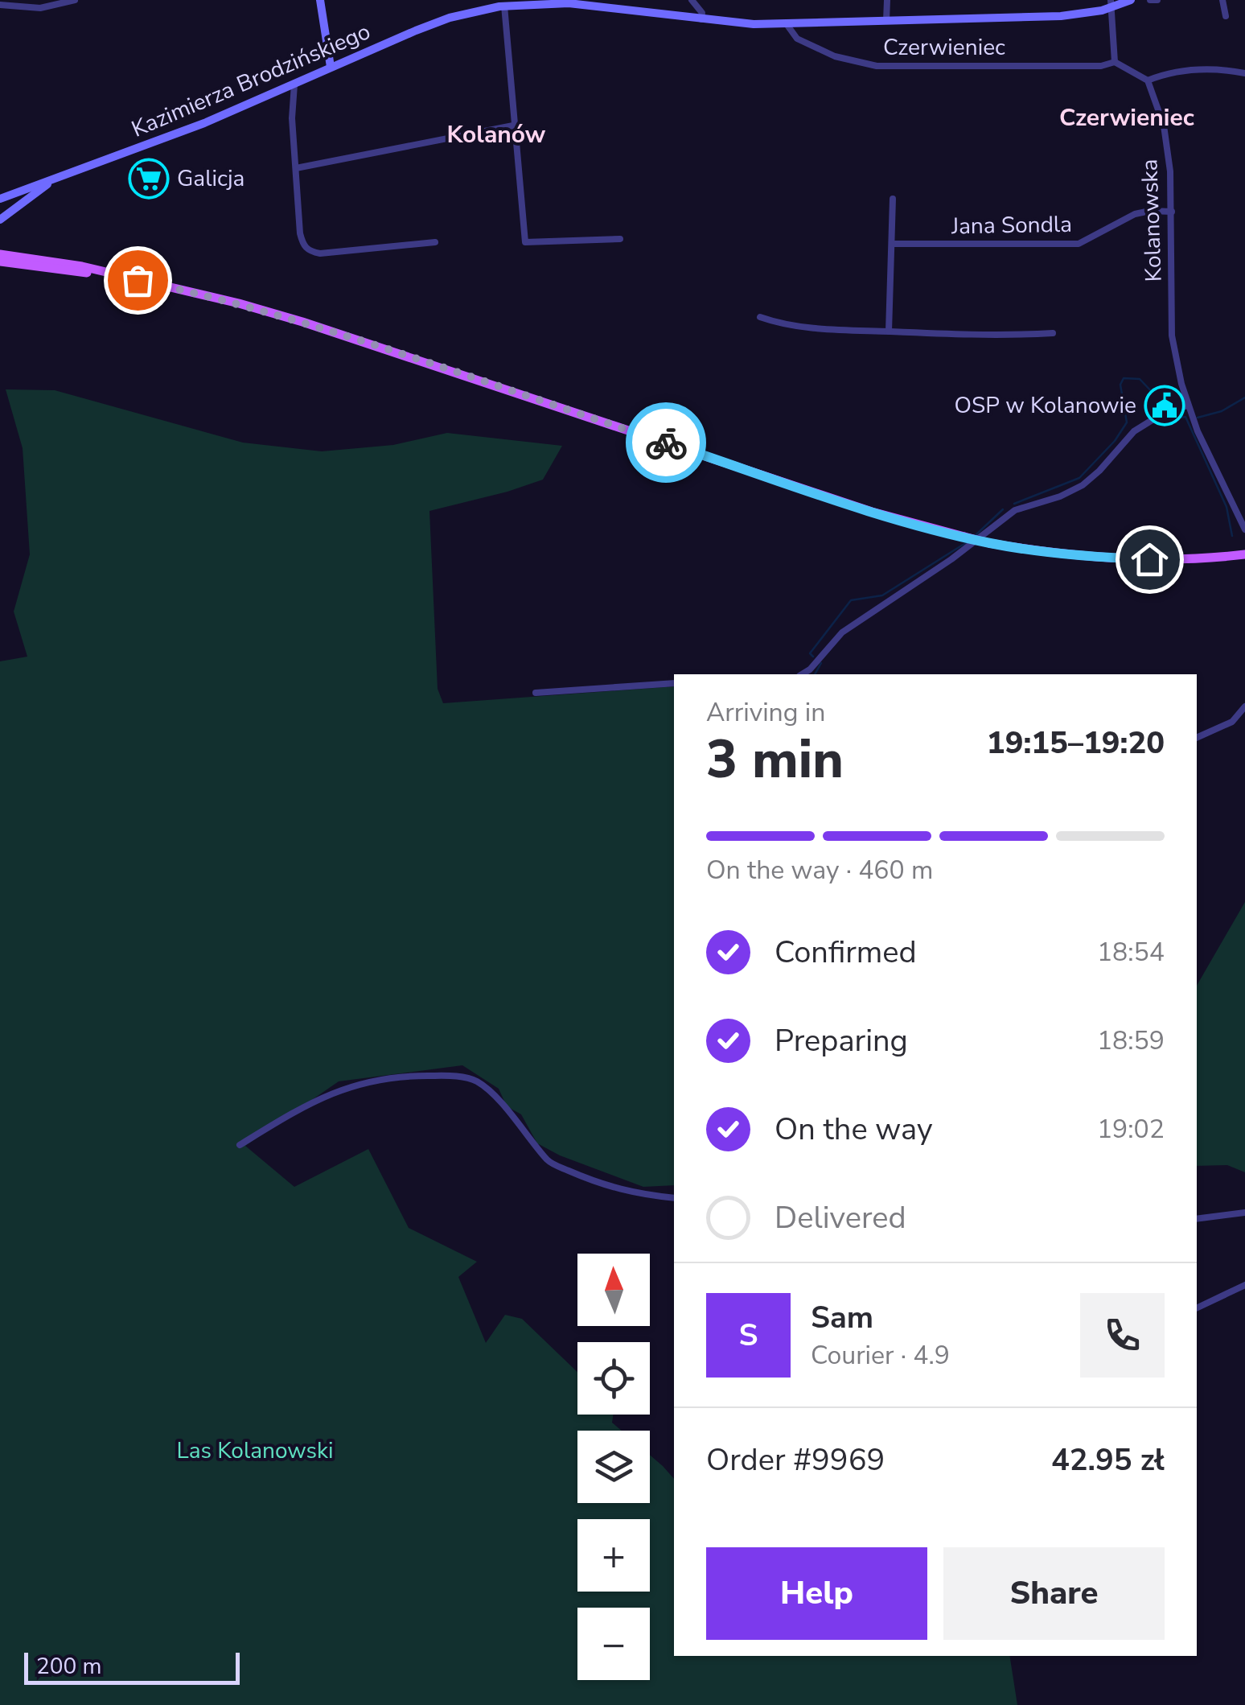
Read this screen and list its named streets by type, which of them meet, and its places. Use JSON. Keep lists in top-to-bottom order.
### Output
{
  "streets": {
    "main road": ["Kazimierza Brodzińskiego"],
    "street": ["Czerwieniec", "Kolanowska", "Jana Sondla"]
  },
  "crossings": [
    ["Czerwieniec", "Kazimierza Brodzińskiego"],
    ["Kolanowska", "Jana Sondla"]
  ],
  "districts": ["Czerwieniec", "Kolanów"],
  "parks": ["Las Kolanowski"],
  "places": {
    "supermarket": ["Galicja"],
    "public building": ["OSP w Kolanowie"]
  },
  "scale_bar": "200 m",
  "north": "top",
  "page": {
    "heading": ["3 min", "Arriving in", "19:15–19:20"],
    "panel": [
      "Sam",
      "Courier · 4.9",
      "Order #9969",
      "42.95 zł"
    ],
    "bar": "On the way · 460 m",
    "list": [
      ["Confirmed", "18:54"],
      ["Preparing", "18:59"],
      ["On the way", "19:02"],
      "Delivered"
    ],
    "map_buttons": ["+", "−"],
    "round": "S",
    "buttons": ["Help", "Share"],
    "scale": "200 m"
  }
}
